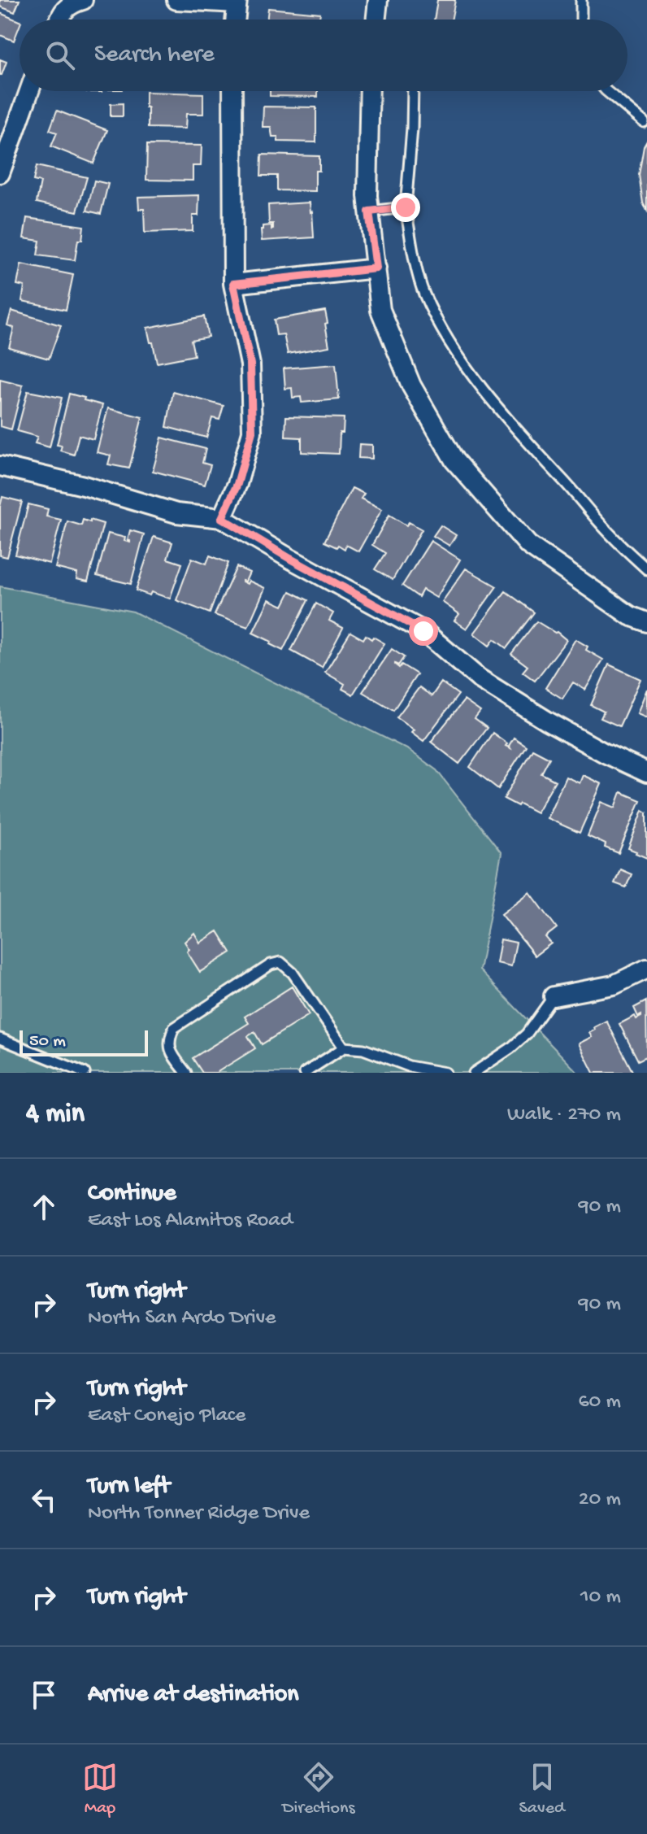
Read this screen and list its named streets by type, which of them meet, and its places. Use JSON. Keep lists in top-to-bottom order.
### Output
{
  "scale_bar": "50 m",
  "page": {
    "search": "Search here",
    "scale": "50 m",
    "heading": ["4 min", "Walk · 270 m"],
    "list": [
      ["Continue", "East Los Alamitos Road", "90 m"],
      ["Turn right", "North San Ardo Drive", "90 m"],
      ["Turn right", "East Conejo Place", "60 m"],
      ["Turn left", "North Tonner Ridge Drive", "20 m"],
      ["Turn right", "10 m"],
      "Arrive at destination"
    ],
    "nav": ["Map", "Directions", "Saved"]
  }
}
